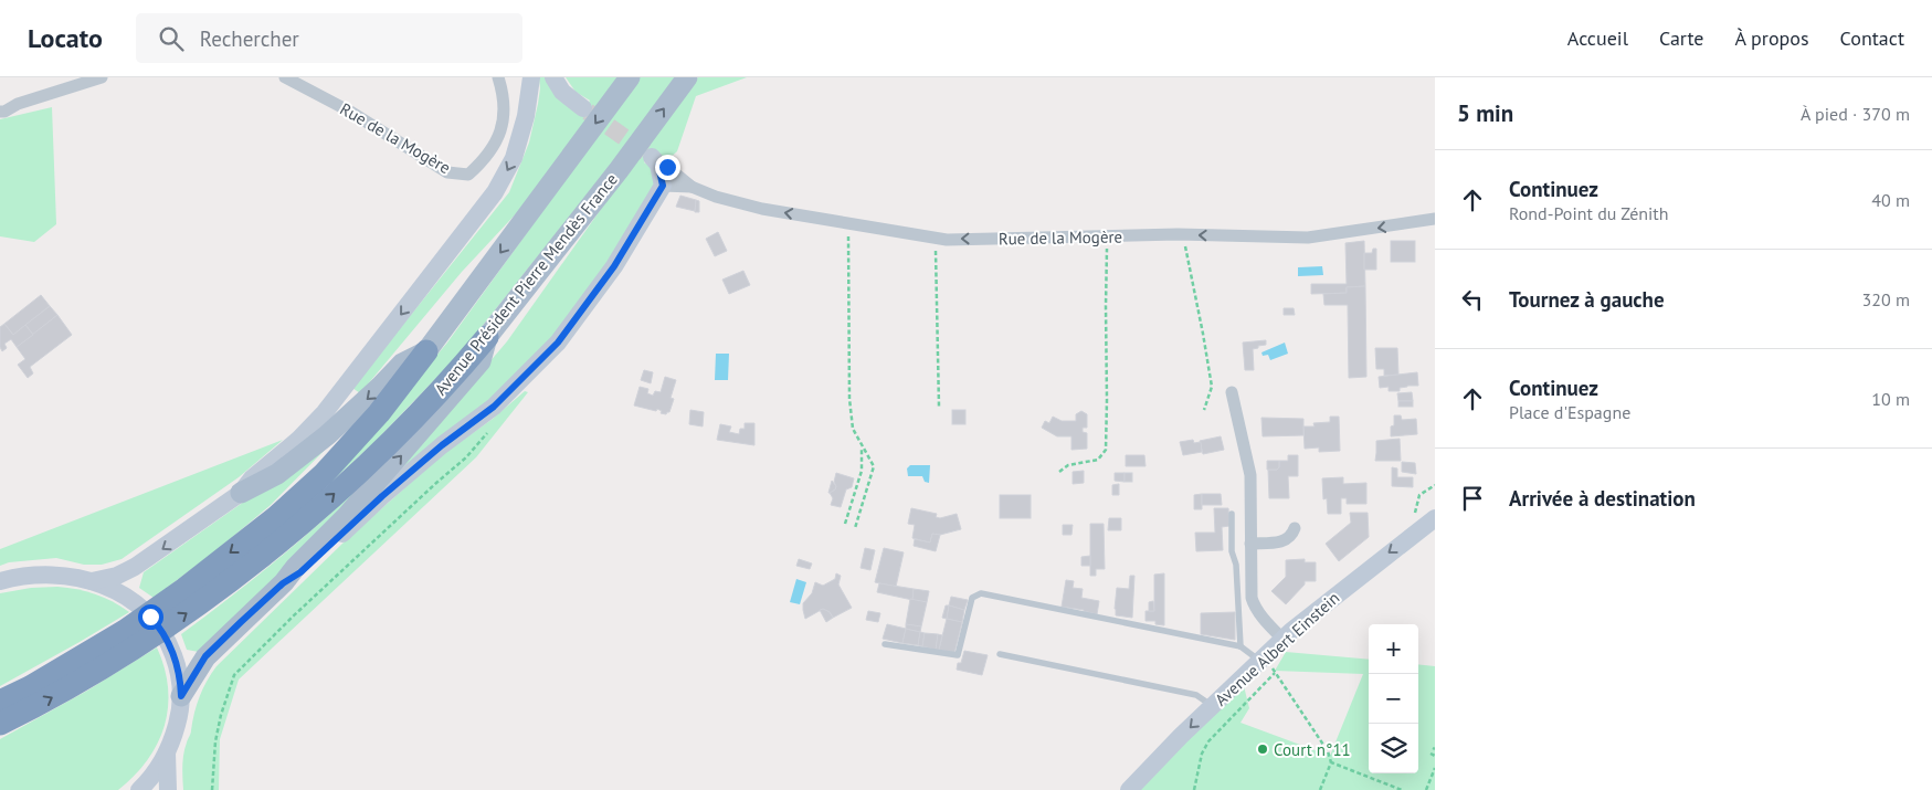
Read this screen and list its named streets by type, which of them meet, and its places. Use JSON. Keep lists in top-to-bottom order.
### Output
{
  "streets": {
    "highway": ["Avenue Président Pierre Mendès France"],
    "main road": ["Avenue Albert Einstein"],
    "street": ["Rue de la Mogère"]
  },
  "one_way": ["Rue de la Mogère", "Avenue Albert Einstein"],
  "places": ["Court n°11"],
  "page": {
    "header": "Locato",
    "search": "Rechercher",
    "nav": [
      "Accueil",
      "Carte",
      "À propos",
      "Contact"
    ],
    "heading": ["5 min", "À pied · 370 m"],
    "list": [
      ["Continuez", "Rond-Point du Zénith", "40 m"],
      ["Tournez à gauche", "320 m"],
      ["Continuez", "Place d'Espagne", "10 m"],
      "Arrivée à destination"
    ],
    "map_buttons": ["+", "−"]
  }
}
